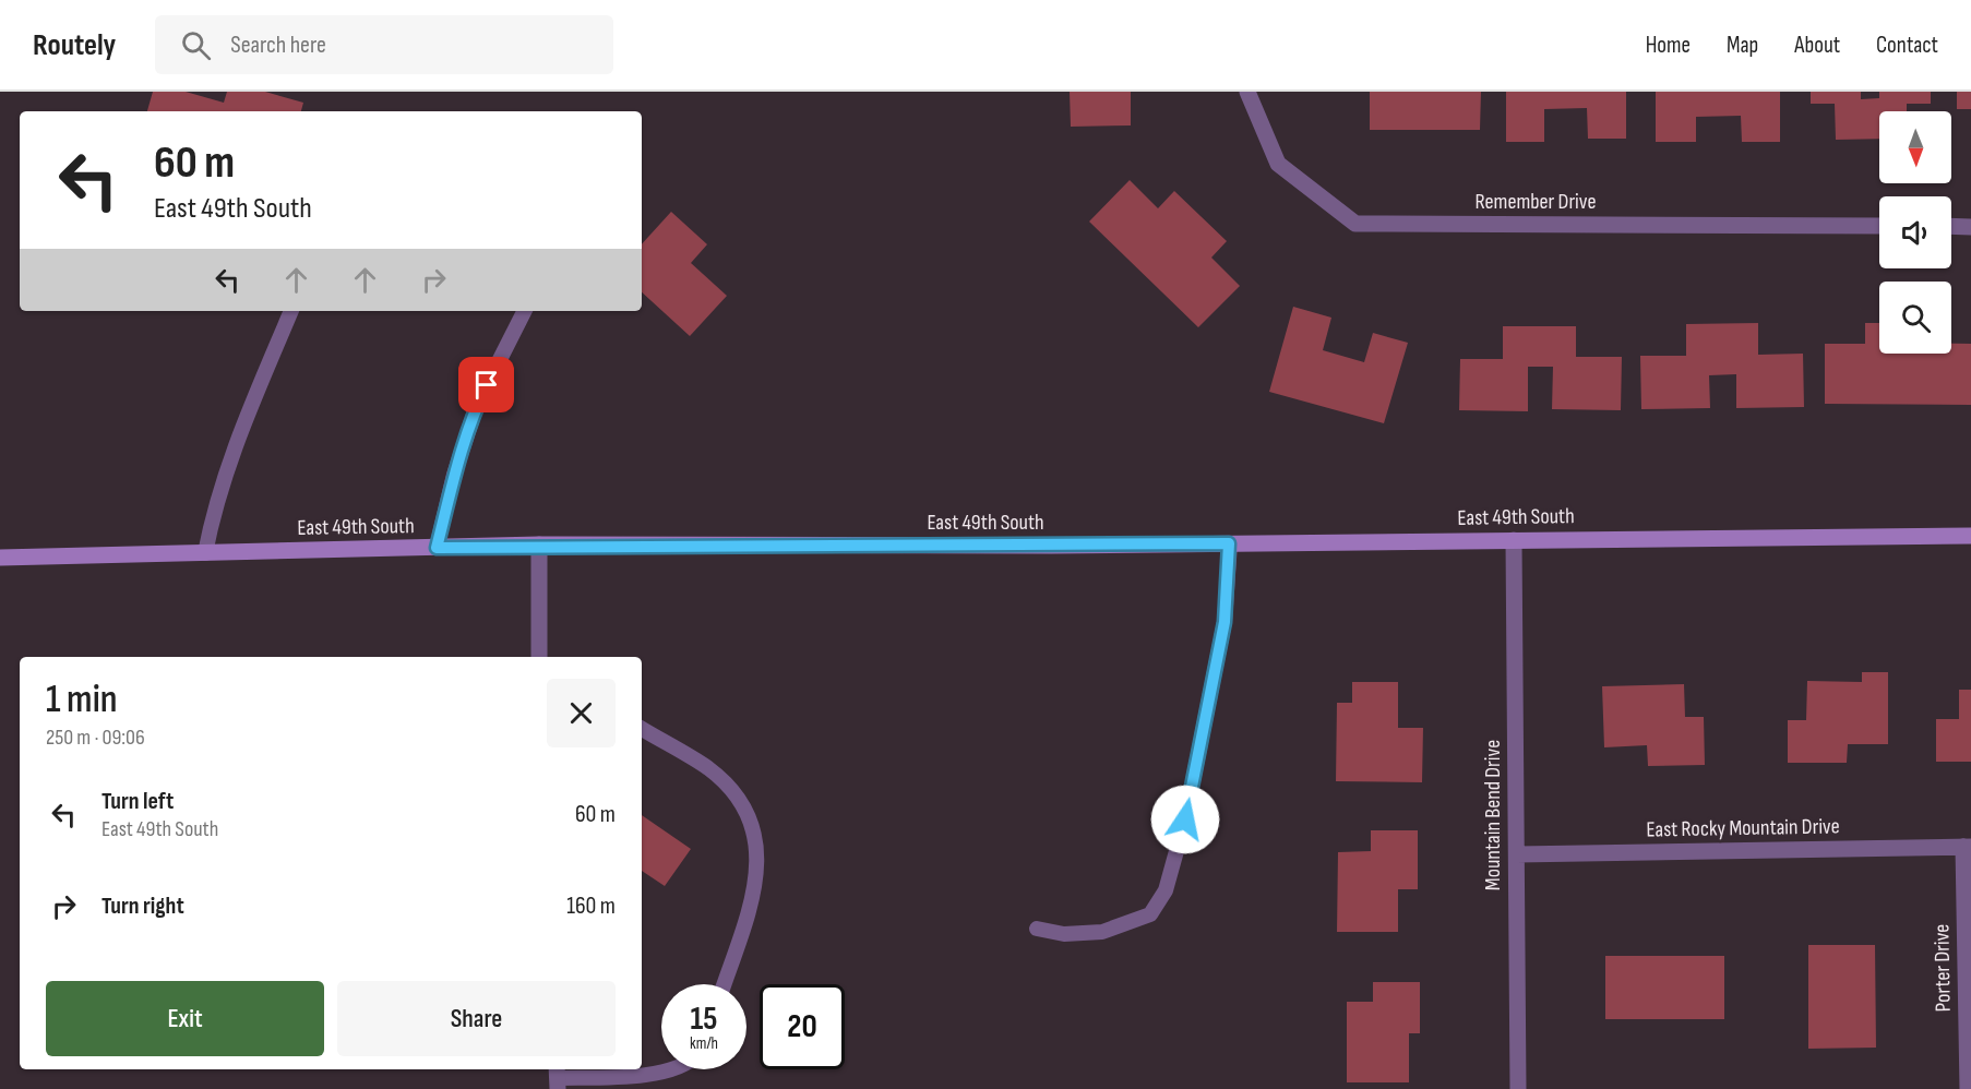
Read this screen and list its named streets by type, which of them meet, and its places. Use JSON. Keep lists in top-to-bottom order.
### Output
{
  "streets": {
    "street": [
      "Remember Drive",
      "East 49th South",
      "Mountain Bend Drive",
      "East Rocky Mountain Drive",
      "Porter Drive"
    ]
  },
  "crossings": [
    ["East 49th South", "Mountain Bend Drive"],
    ["Mountain Bend Drive", "East Rocky Mountain Drive"],
    ["East Rocky Mountain Drive", "Porter Drive"]
  ],
  "north": "bottom",
  "page": {
    "header": "Routely",
    "search": "Search here",
    "nav": [
      "Home",
      "Map",
      "About",
      "Contact"
    ],
    "turn": ["60 m", "East 49th South"],
    "heading": ["1 min", "250 m · 09:06"],
    "list": [
      {
        "name": "Turn left",
        "note": "East 49th South",
        "value": "60 m"
      },
      {
        "name": "Turn right",
        "value": "160 m"
      }
    ],
    "buttons": ["Exit", "Share"],
    "speed": "15 km/h",
    "limit": "20"
  }
}
